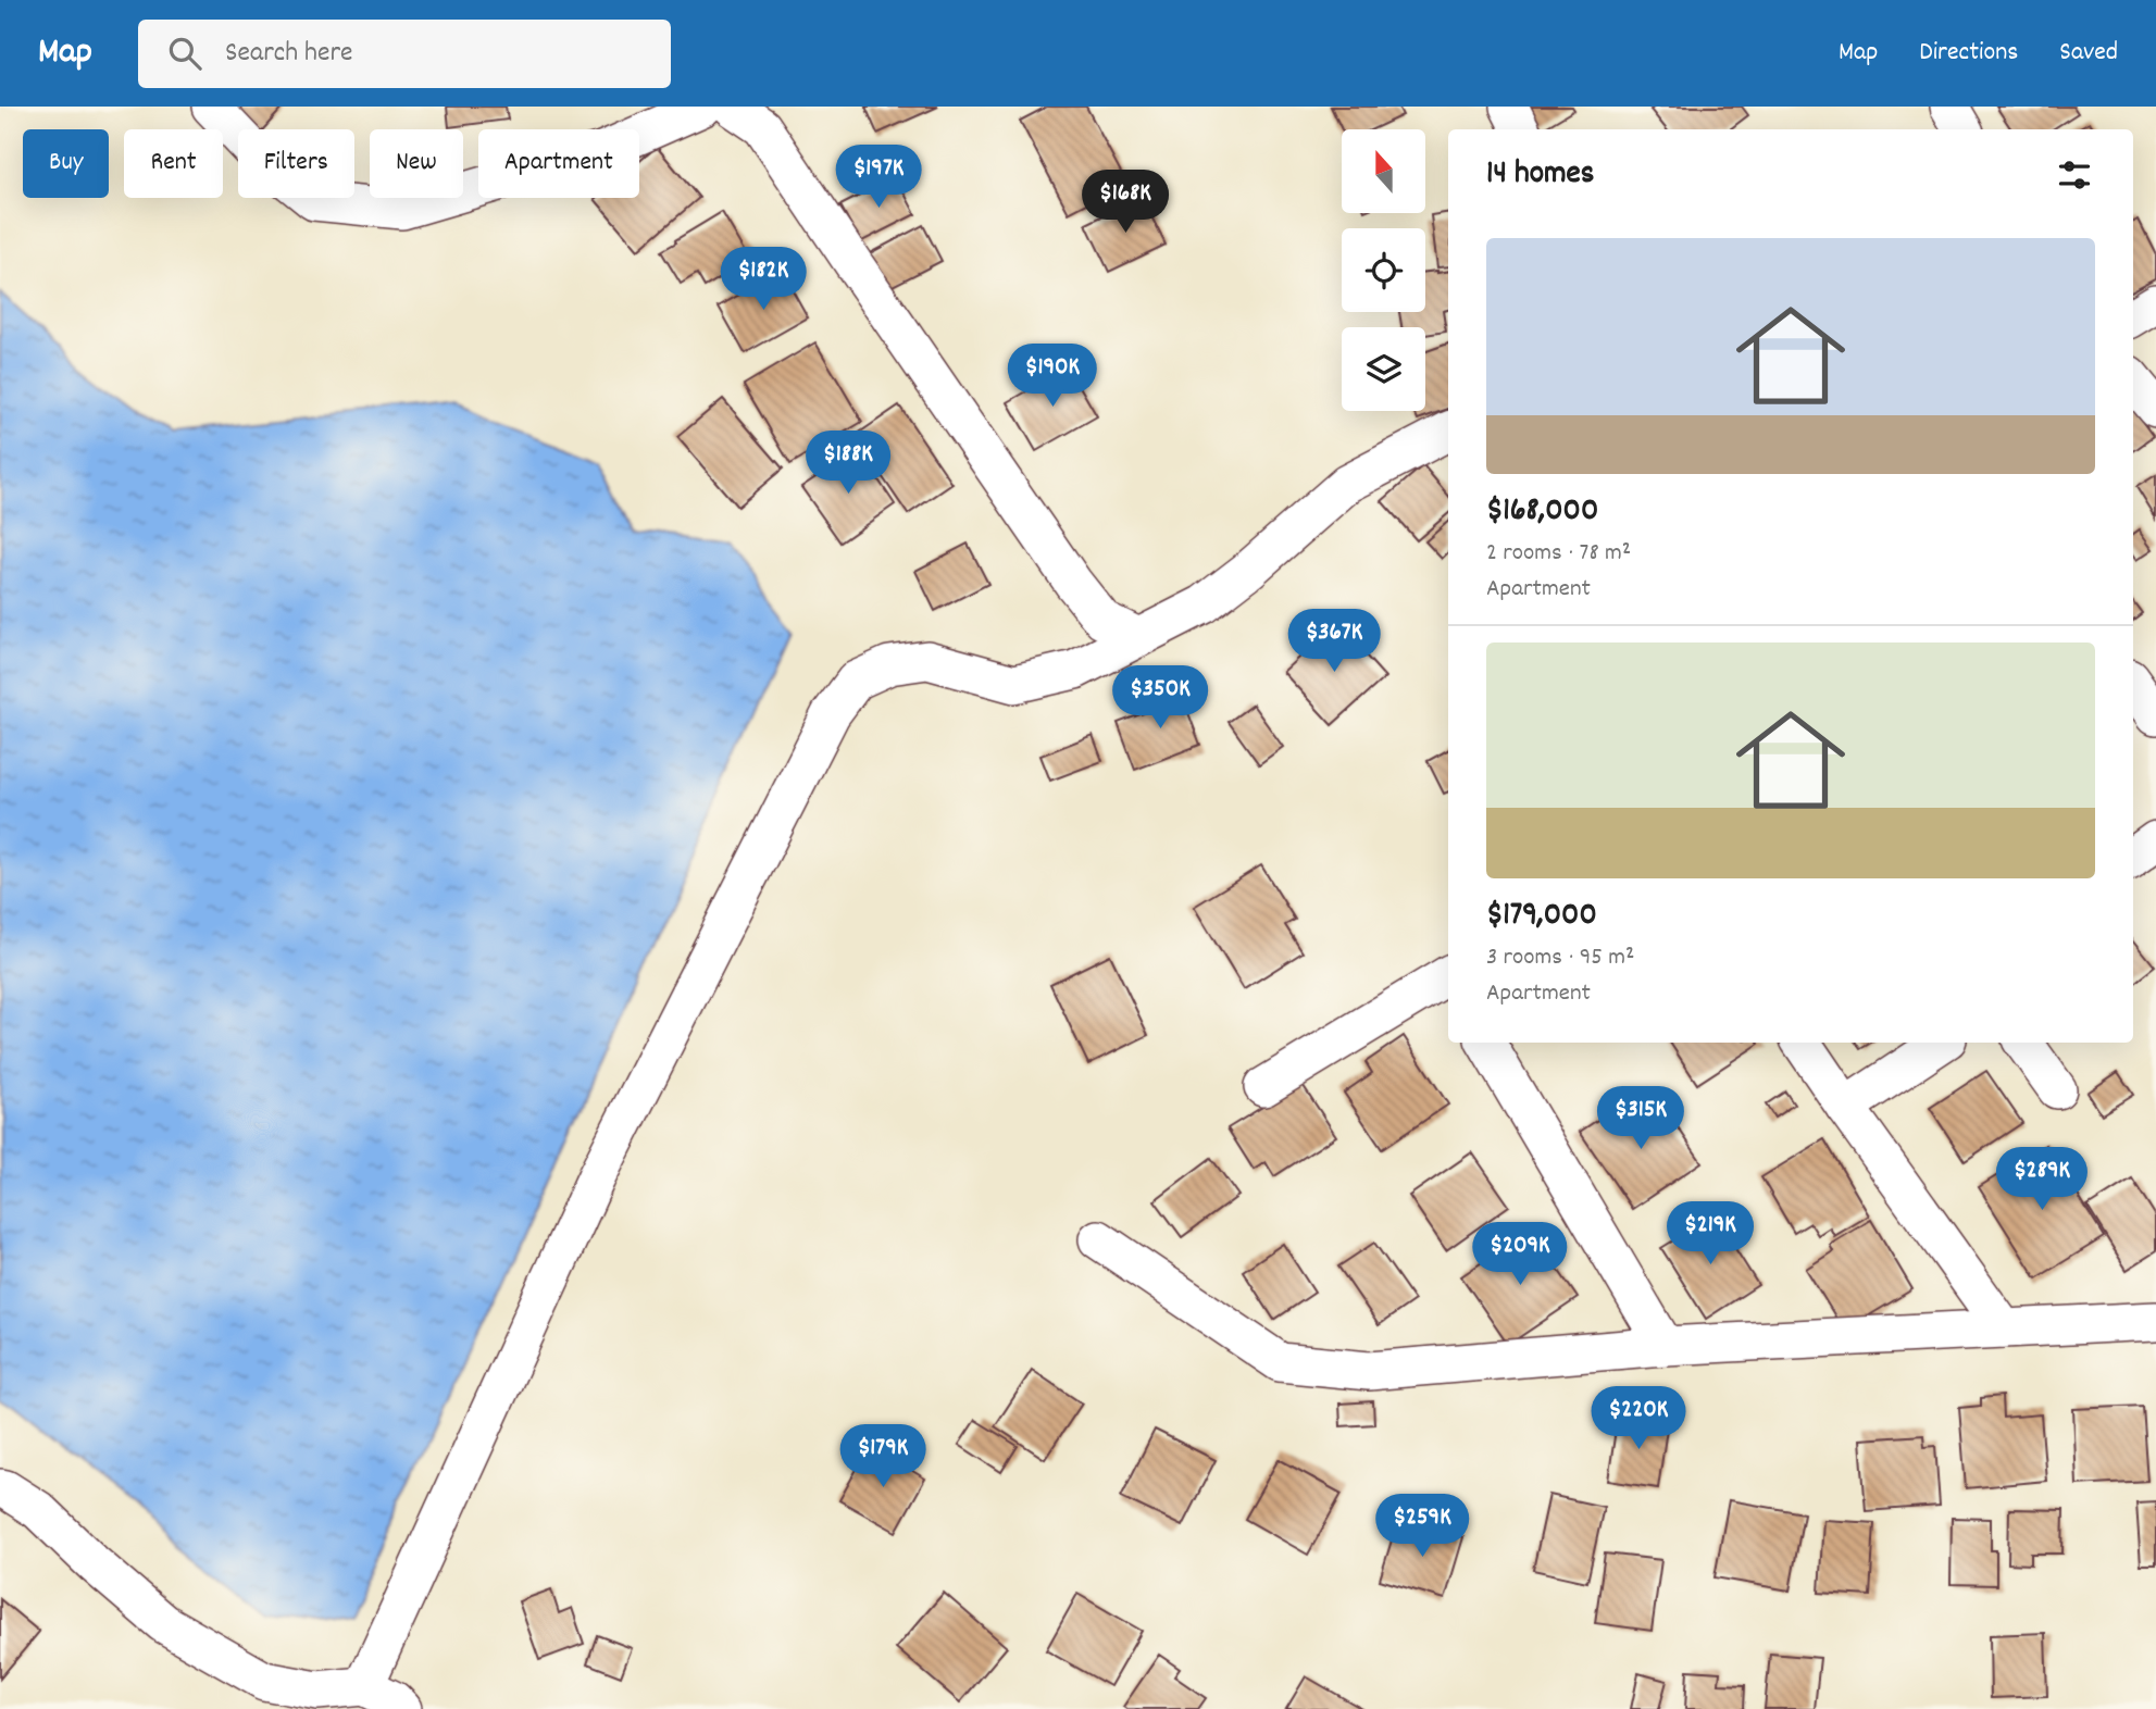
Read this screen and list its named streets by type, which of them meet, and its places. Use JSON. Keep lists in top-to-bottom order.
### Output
{
  "north": "top",
  "page": {
    "header": "Map",
    "search": "Search here",
    "nav": ["Map", "Directions", "Saved"],
    "chip": [
      "Buy",
      "Rent",
      "Filters",
      "New",
      "Apartment"
    ],
    "heading": "14 homes",
    "price": [
      "$197K",
      "$168K",
      "$182K",
      "$190K",
      "$188K",
      "$367K",
      "$350K",
      "$315K",
      "$289K",
      "$219K",
      "$209K",
      "$220K",
      "$179K",
      "$259K"
    ],
    "list": [
      {
        "name": "$168,000",
        "note": "2 rooms · 78 m² · Apartment"
      },
      {
        "name": "$179,000",
        "note": "3 rooms · 95 m² · Apartment"
      }
    ]
  }
}
